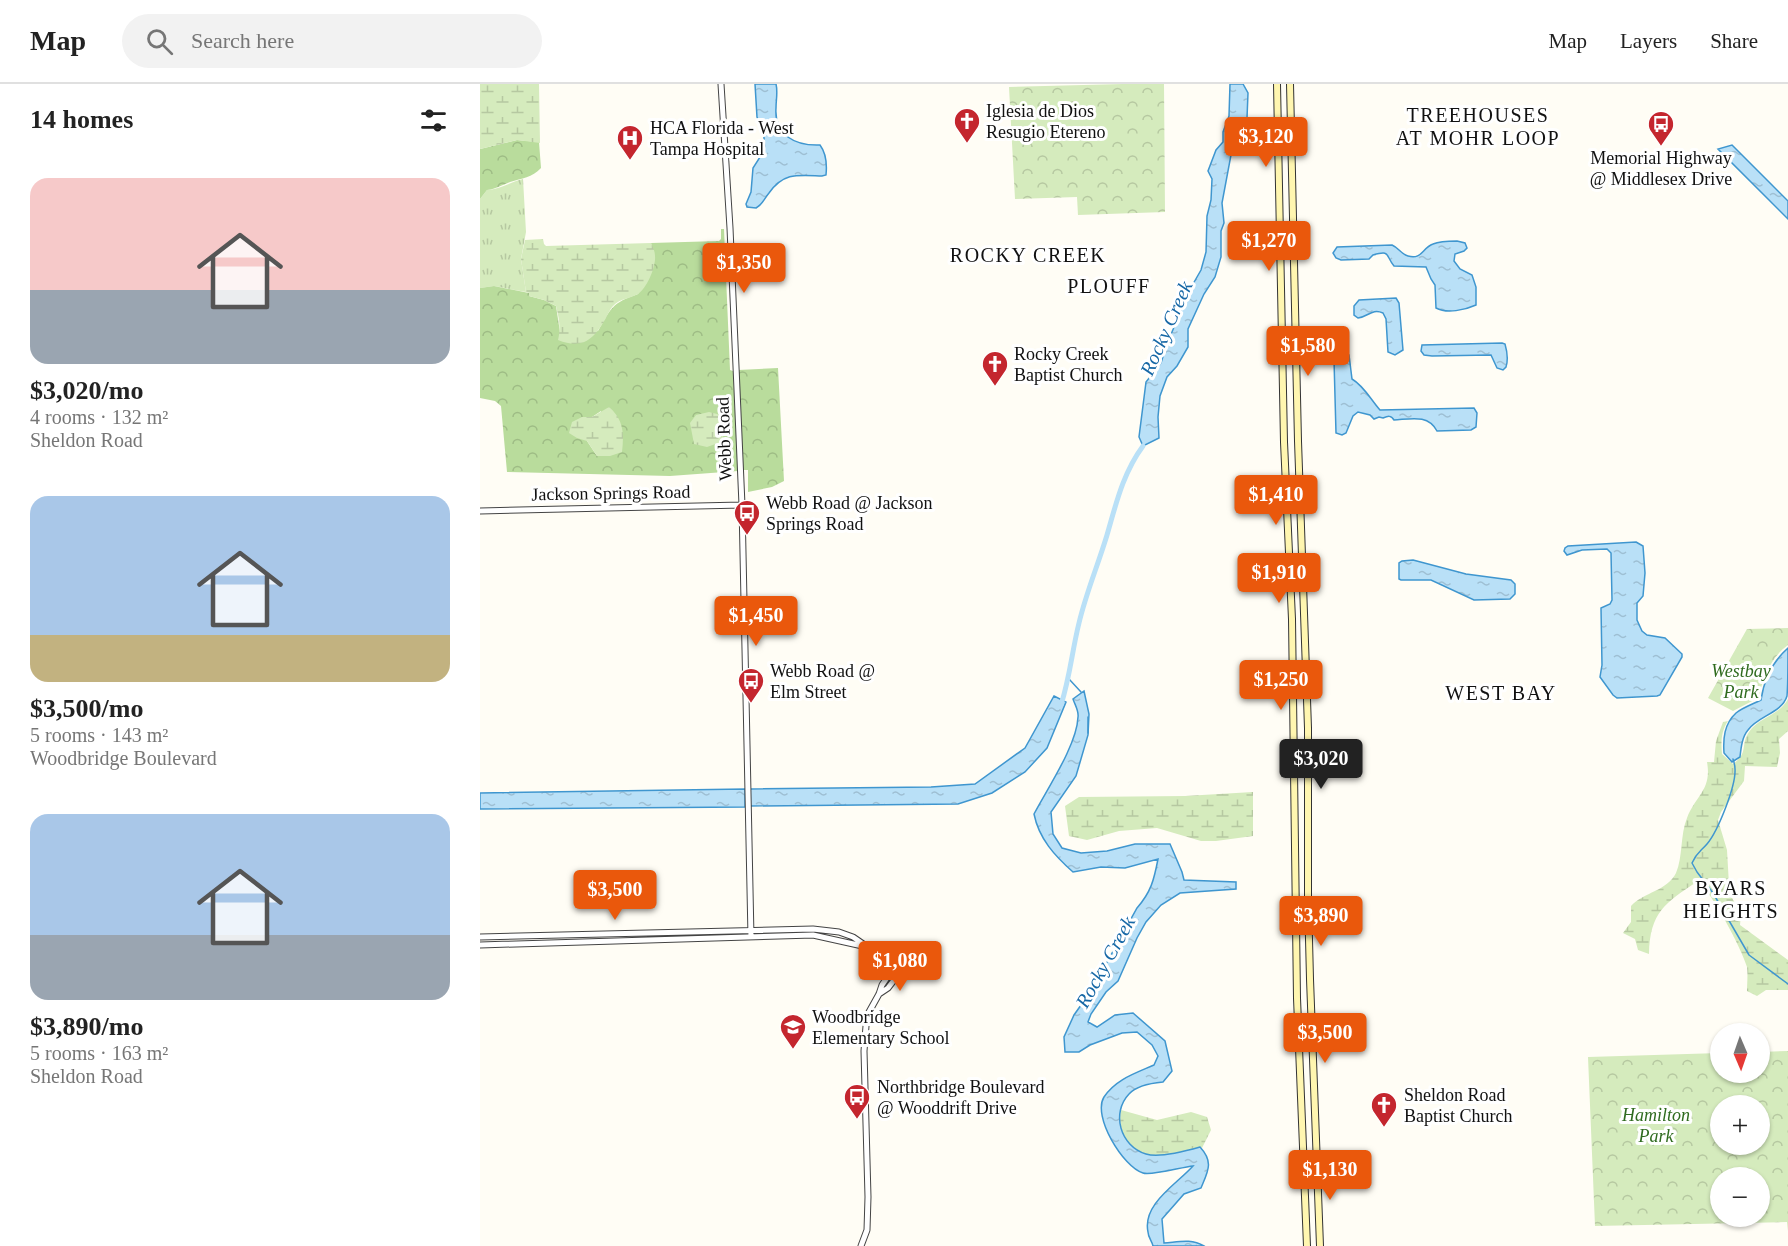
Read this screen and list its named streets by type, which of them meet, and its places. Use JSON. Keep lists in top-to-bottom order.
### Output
{
  "streets": {
    "street": ["Webb Road", "Jackson Springs Road"]
  },
  "crossings": [
    ["Webb Road", "Jackson Springs Road"]
  ],
  "districts": [
    "TREEHOUSES AT MOHR LOOP",
    "ROCKY CREEK",
    "PLOUFF",
    "WEST BAY",
    "BYARS HEIGHTS"
  ],
  "water": ["Rocky Creek"],
  "parks": ["Westbay Park", "Hamilton Park"],
  "places": {
    "church": ["Iglesia de Dios Resugio Etereno", "Rocky Creek Baptist Church", "Sheldon Road Baptist Church"],
    "bus stop": [
      "Memorial Highway @ Middlesex Drive",
      "Webb Road @ Jackson Springs Road",
      "Webb Road @ Elm Street",
      "Northbridge Boulevard @ Wooddrift Drive"
    ],
    "hospital": ["HCA Florida - West Tampa Hospital"],
    "school or university": ["Woodbridge Elementary School"]
  },
  "north": "bottom",
  "page": {
    "header": "Map",
    "search": "Search here",
    "nav": ["Map", "Layers", "Share"],
    "heading": "14 homes",
    "price": [
      "$3,120",
      "$1,270",
      "$1,350",
      "$1,580",
      "$1,410",
      "$1,910",
      "$1,450",
      "$1,250",
      "$3,020",
      "$3,500",
      "$3,890",
      "$1,080",
      "$3,500",
      "$1,130"
    ],
    "list": [
      {
        "name": "$3,020/mo",
        "note": "4 rooms · 132 m² · Sheldon Road"
      },
      {
        "name": "$3,500/mo",
        "note": "5 rooms · 143 m² · Woodbridge Boulevard"
      },
      {
        "name": "$3,890/mo",
        "note": "5 rooms · 163 m² · Sheldon Road"
      }
    ],
    "map_buttons": ["+", "−"]
  }
}
